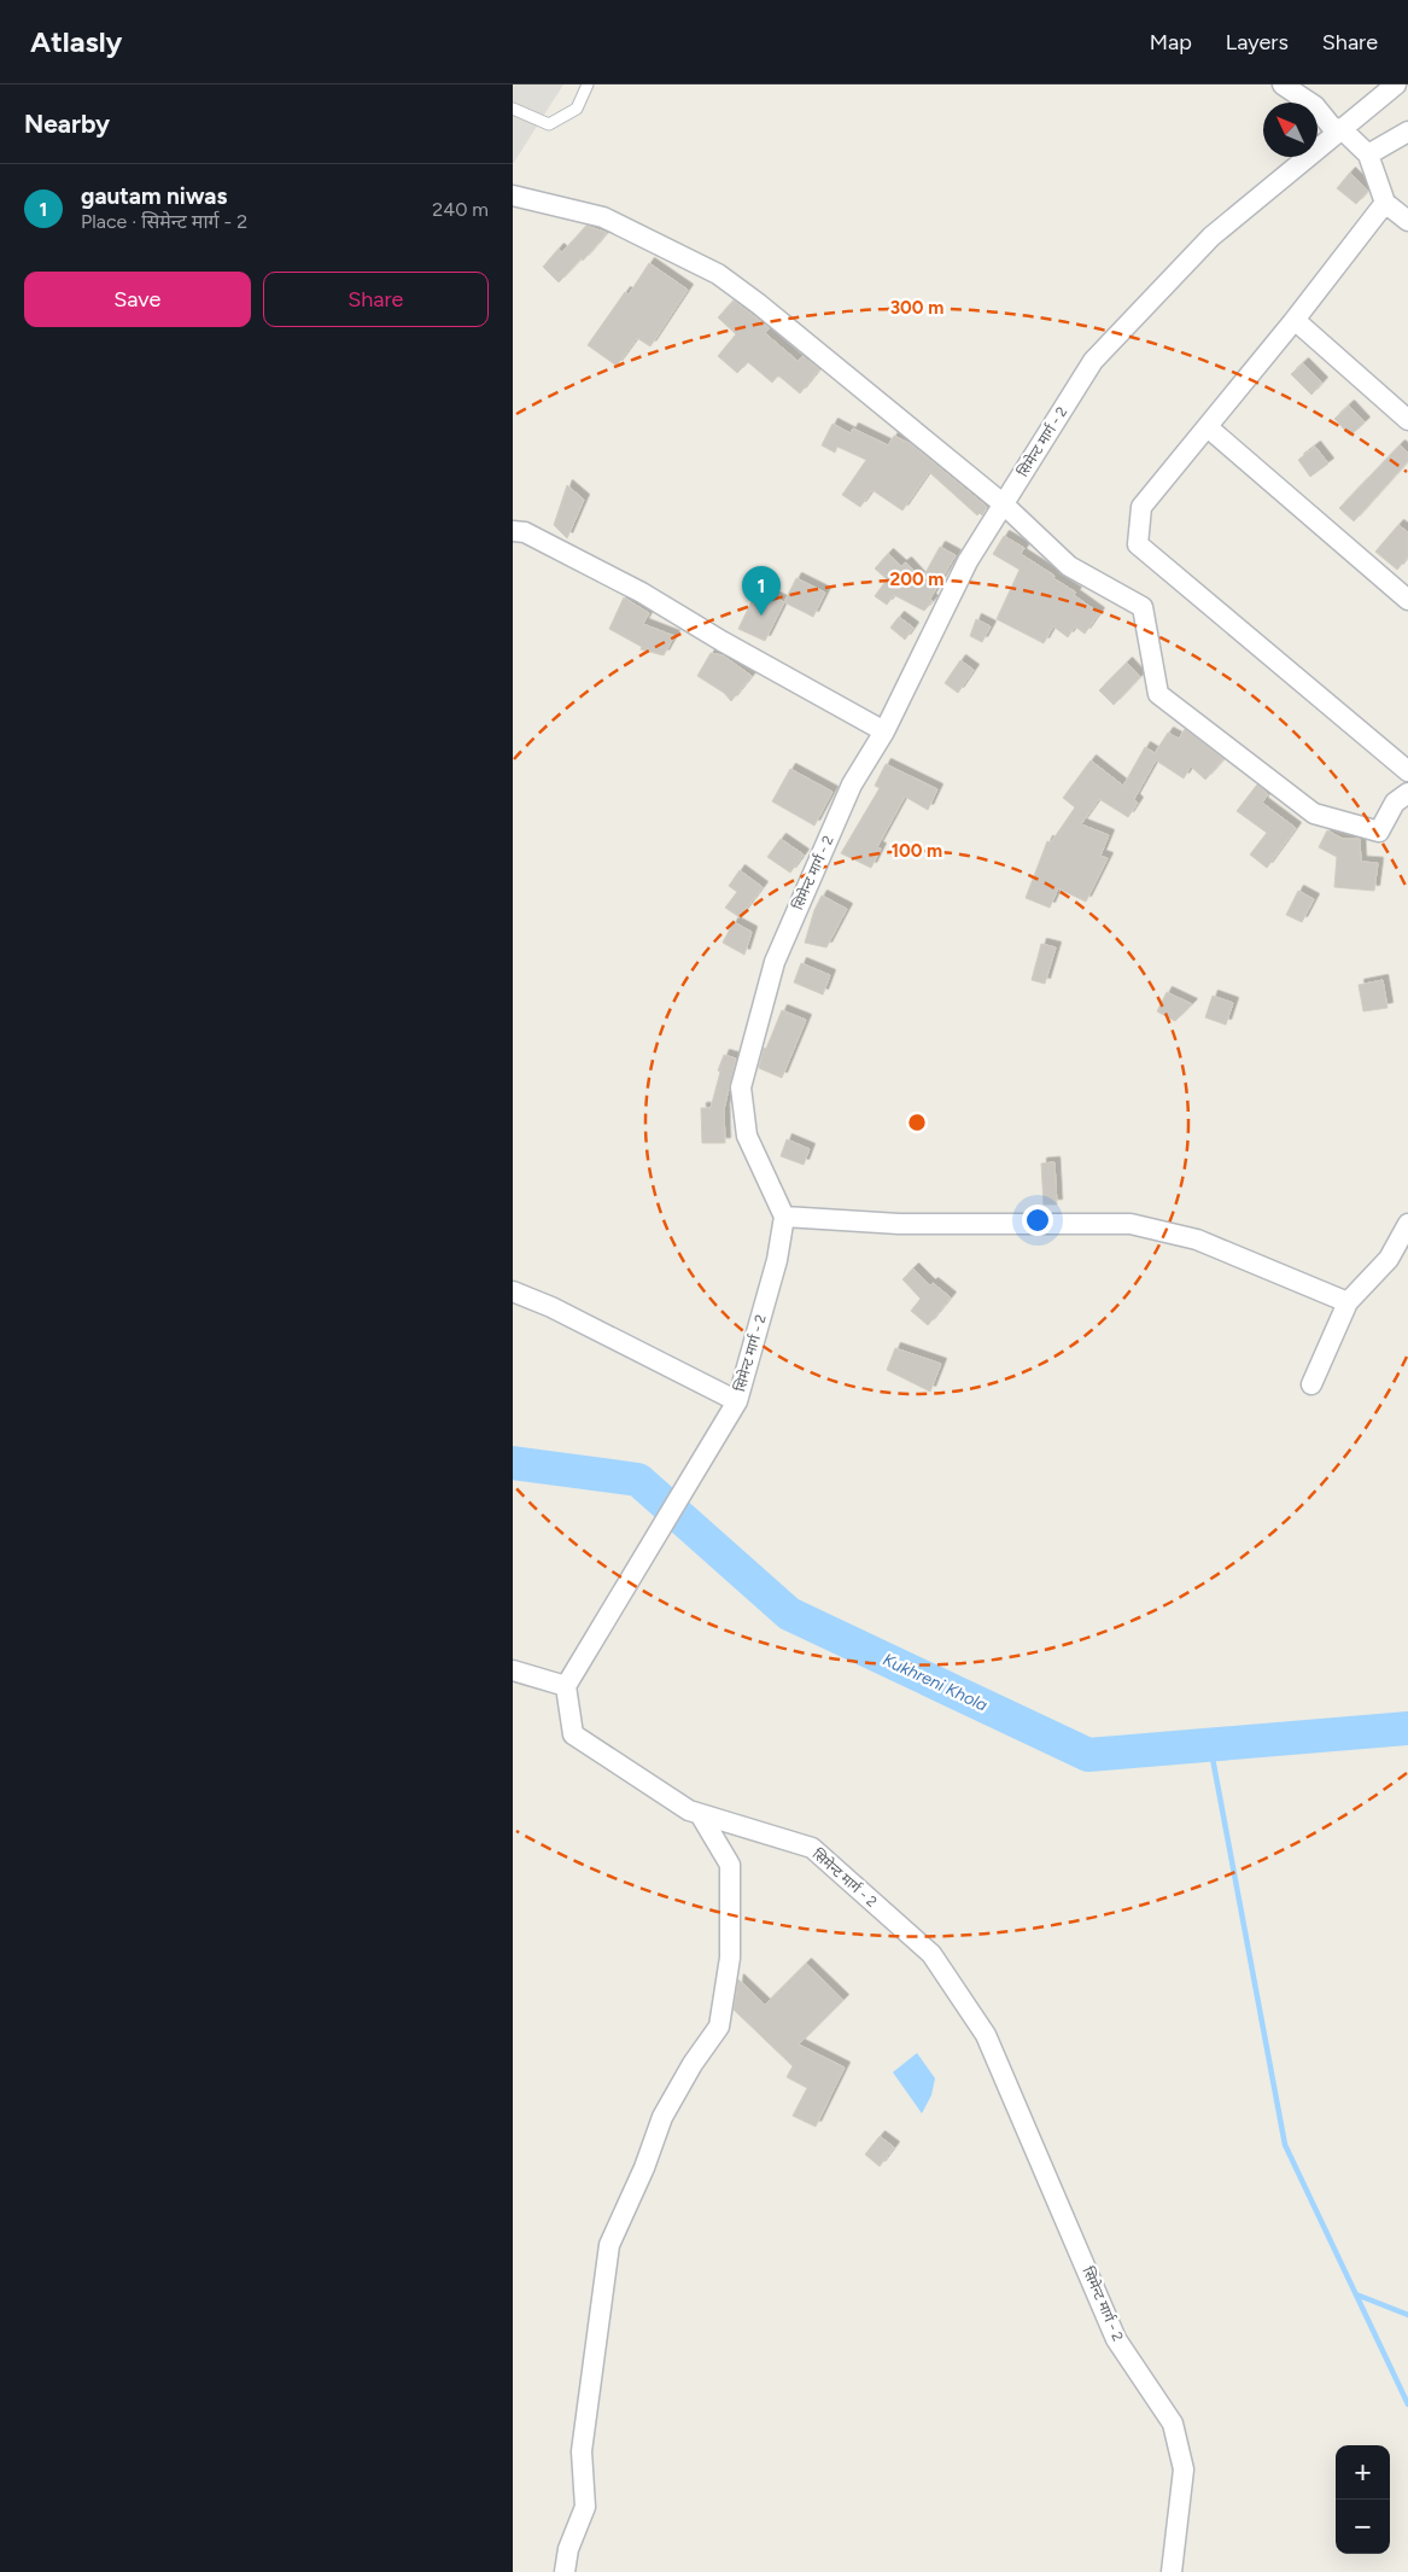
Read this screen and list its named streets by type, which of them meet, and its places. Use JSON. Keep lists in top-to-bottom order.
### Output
{
  "streets": {
    "street": ["सिमेन्ट मार्ग - 2"]
  },
  "water": ["Kukhreni Khola"],
  "north": "top left",
  "page": {
    "header": "Atlasly",
    "nav": ["Map", "Layers", "Share"],
    "heading": "Nearby",
    "list": [
      {
        "mark": "1",
        "name": "gautam niwas",
        "note": "Place · सिमेन्ट मार्ग - 2",
        "value": "240 m"
      }
    ],
    "buttons": ["Save", "Share"],
    "pins": "1",
    "map_buttons": ["+", "−"]
  },
  "rings": ["300 m", "200 m", "100 m"]
}
